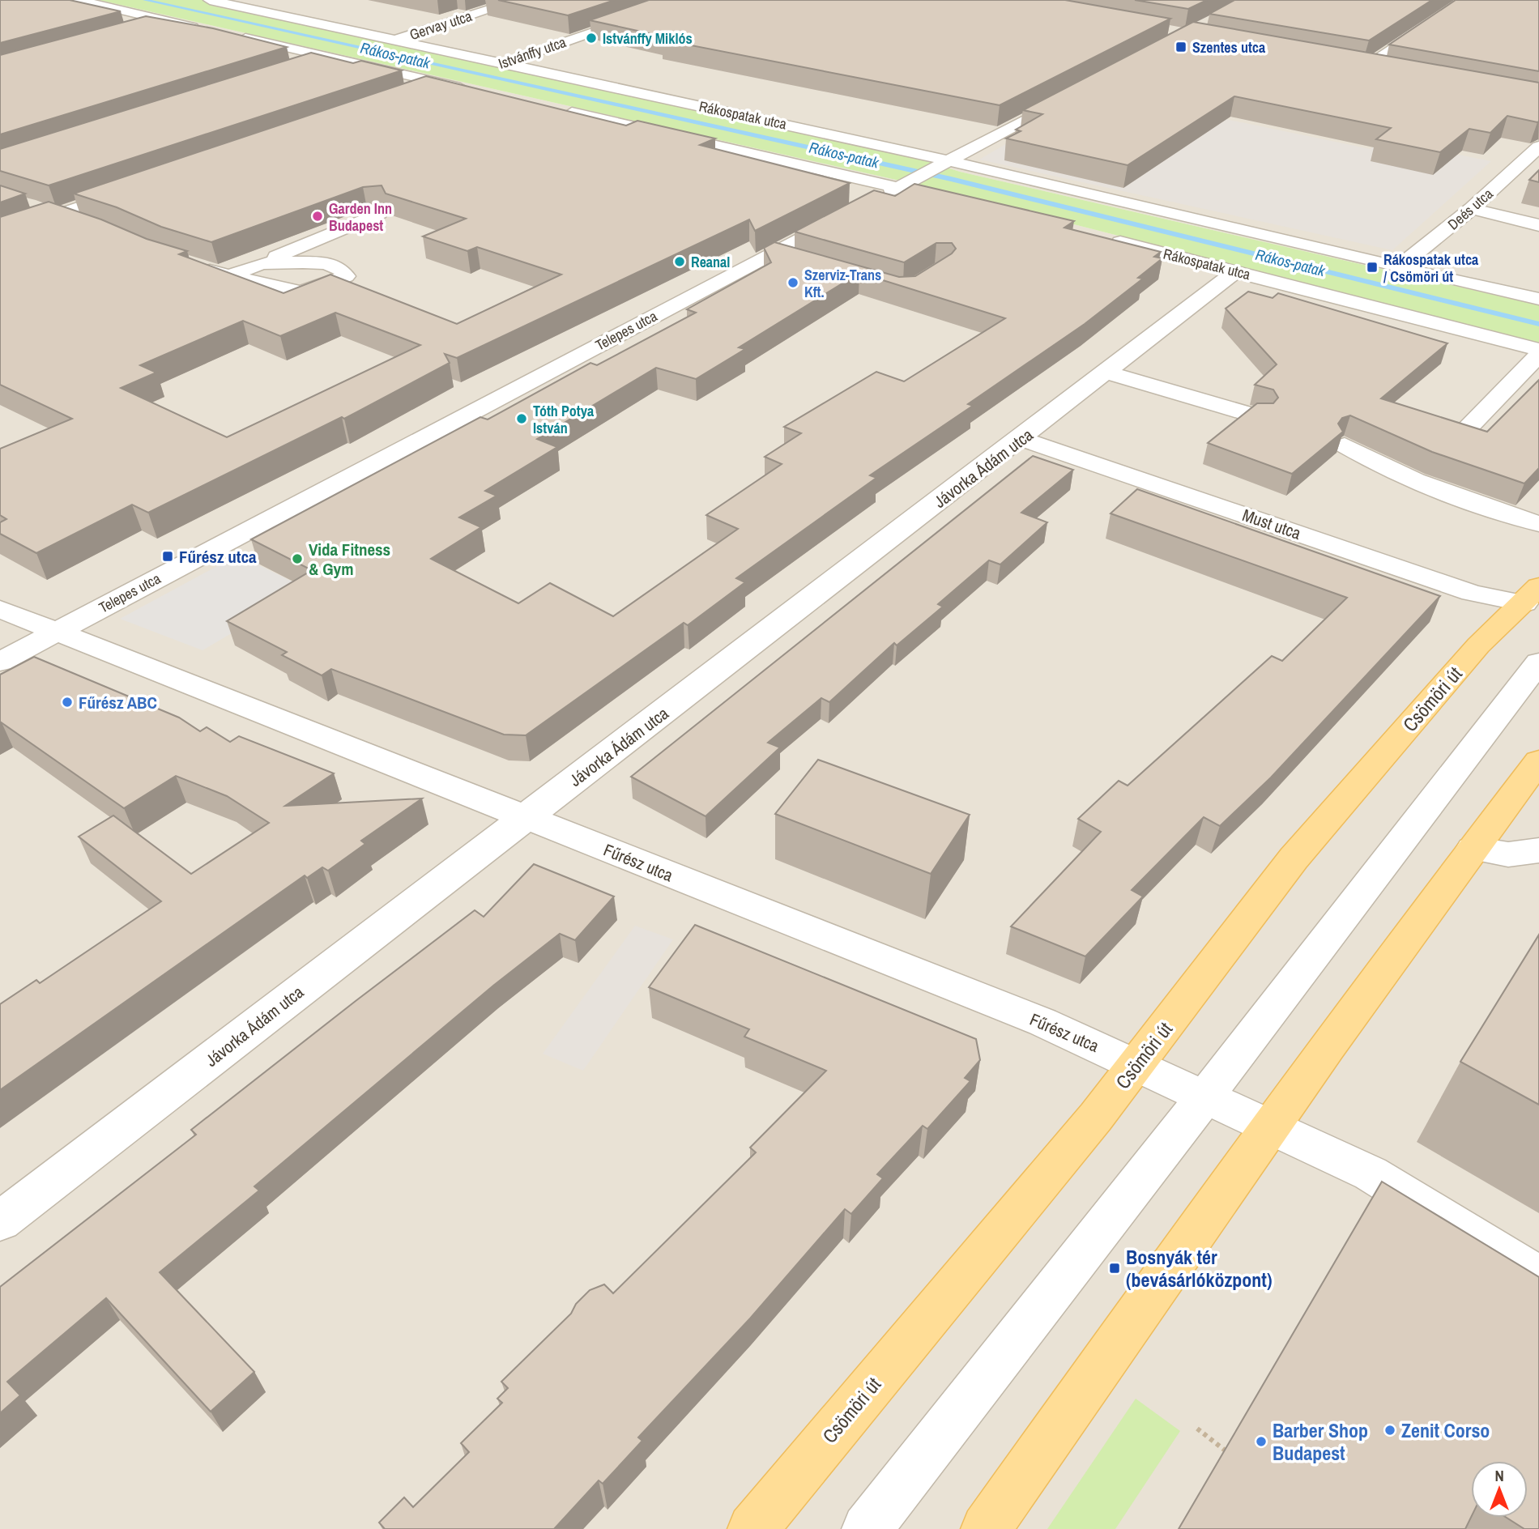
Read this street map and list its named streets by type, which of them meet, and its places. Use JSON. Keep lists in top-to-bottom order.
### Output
{
  "streets": {
    "main road": ["Csömöri út"],
    "street": [
      "Gervay utca",
      "Istvánffy utca",
      "Rákospatak utca",
      "Deés utca",
      "Telepes utca",
      "Jávorka Ádám utca",
      "Must utca",
      "Fűrész utca"
    ]
  },
  "crossings": [
    ["Gervay utca", "Rákospatak utca"],
    ["Istvánffy utca", "Rákospatak utca"],
    ["Rákospatak utca", "Deés utca"],
    ["Rákospatak utca", "Jávorka Ádám utca"],
    ["Telepes utca", "Fűrész utca"],
    ["Jávorka Ádám utca", "Must utca"],
    ["Jávorka Ádám utca", "Fűrész utca"],
    ["Must utca", "Csömöri út"],
    ["Csömöri út", "Fűrész utca"]
  ],
  "water": ["Rákos-patak"],
  "places": {
    "other": [
      "Istvánffy Miklós",
      "Garden Inn Budapest",
      "Reanal",
      "Szerviz-Trans Kft.",
      "Tóth Potya István",
      "Vida Fitness & Gym",
      "Fűrész ABC",
      "Zenit Corso",
      "Barber Shop Budapest"
    ],
    "transit": [
      "Szentes utca",
      "Rákospatak utca / Csömöri út",
      "Fűrész utca",
      "Bosnyák tér (bevásárlóközpont)"
    ]
  },
  "north": "top"
}
